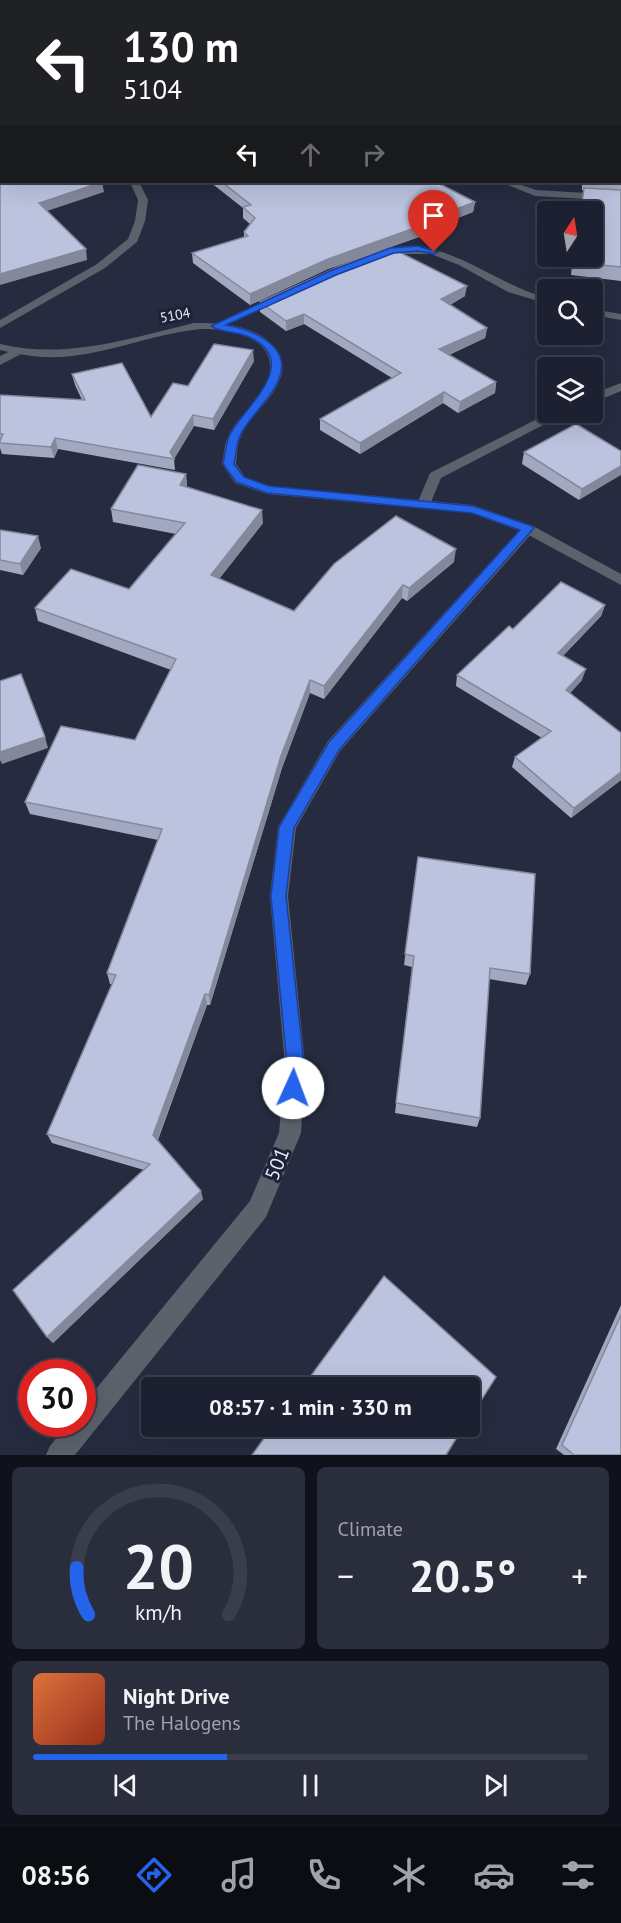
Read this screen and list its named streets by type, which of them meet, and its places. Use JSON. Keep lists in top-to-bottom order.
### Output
{
  "streets": {
    "street": ["5104", "501"]
  },
  "crossings": [
    ["5104", "501"]
  ],
  "north": "top",
  "page": {
    "turn": ["130 m", "5104"],
    "limit": "30",
    "trip": "08:57 · 1 min · 330 m",
    "tile": "Climate",
    "heat": ["−", "20.5°", "+"],
    "song": ["Night Drive", "The Halogens"],
    "tabs": "08:56",
    "gauge": ["20", "km/h"]
  }
}
